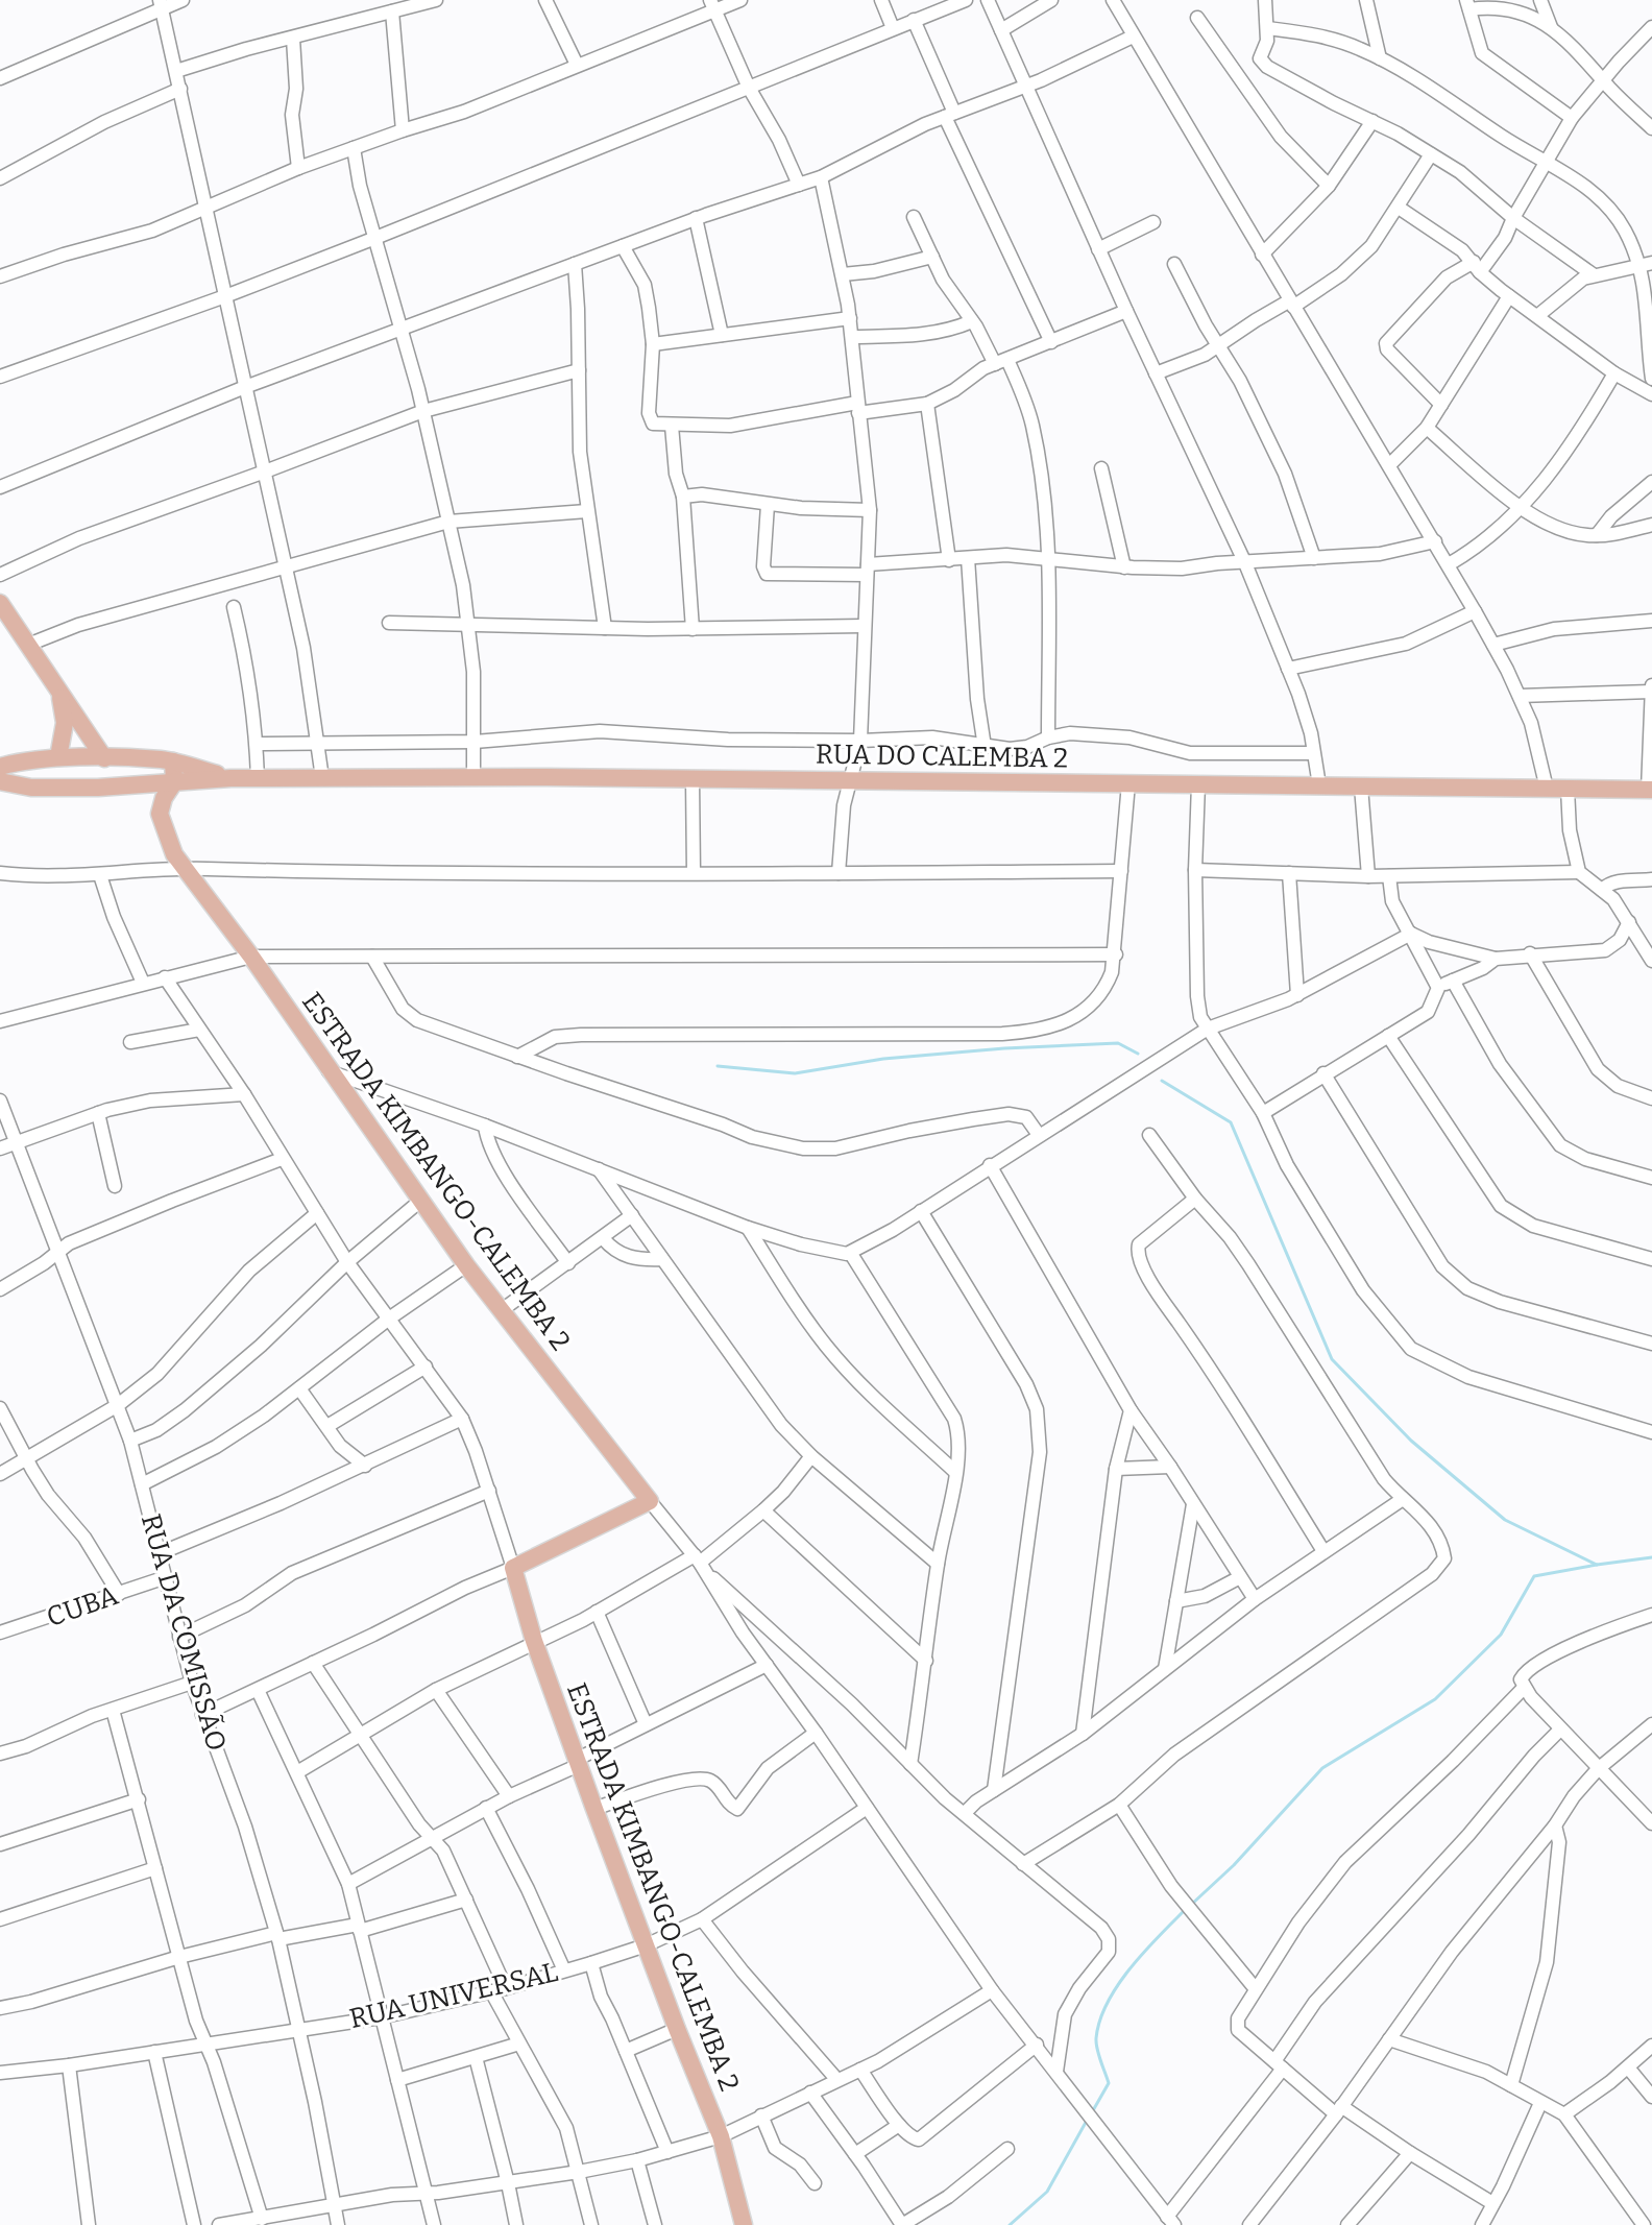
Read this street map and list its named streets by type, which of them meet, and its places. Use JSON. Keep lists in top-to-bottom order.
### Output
{
  "streets": {
    "main road": ["RUA DO CALEMBA 2", "ESTRADA KIMBANGO-CALEMBA 2"],
    "street": ["CUBA", "RUA DA COMISSÃO", "RUA UNIVERSAL"]
  },
  "crossings": [
    ["RUA DO CALEMBA 2", "ESTRADA KIMBANGO-CALEMBA 2"],
    ["ESTRADA KIMBANGO-CALEMBA 2", "RUA UNIVERSAL"],
    ["CUBA", "RUA DA COMISSÃO"],
    ["RUA DA COMISSÃO", "RUA UNIVERSAL"]
  ]
}
